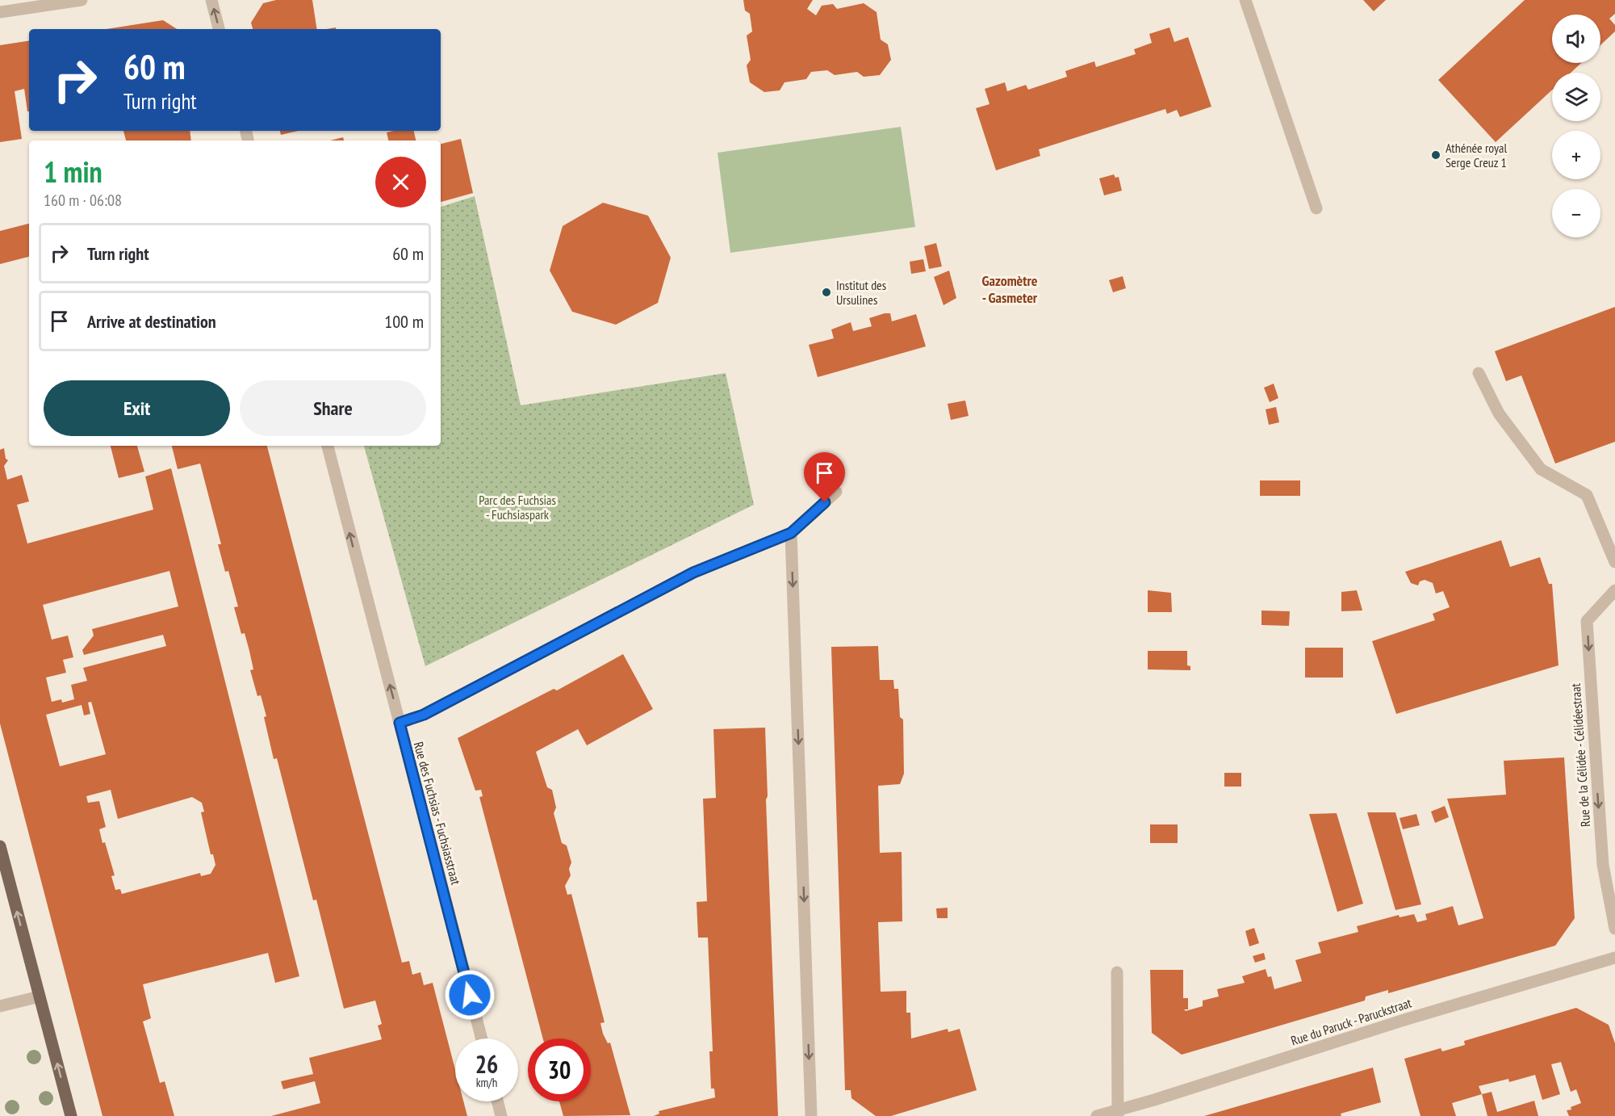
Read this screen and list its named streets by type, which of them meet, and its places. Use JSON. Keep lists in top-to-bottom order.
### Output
{
  "streets": {
    "street": ["Rue de la Célidée - Célidéestraat", "Rue des Fuchsias - Fuchsiasstraat", "Rue du Paruck - Paruckstraat"]
  },
  "one_way": ["Rue de la Célidée - Célidéestraat", "Rue des Fuchsias - Fuchsiasstraat"],
  "districts": ["Gazomètre - Gasmeter"],
  "parks": ["Parc des Fuchsias - Fuchsiaspark"],
  "places": ["Athénée royal Serge Creuz 1", "Institut des Ursulines"],
  "page": {
    "map_buttons": ["+", "−"],
    "turn": ["60 m", "Turn right"],
    "heading": ["1 min", "160 m · 06:08"],
    "list": [
      {
        "name": "Turn right",
        "value": "60 m"
      },
      {
        "name": "Arrive at destination",
        "value": "100 m"
      }
    ],
    "buttons": ["Exit", "Share"],
    "speed": "26 km/h",
    "limit": "30"
  }
}
